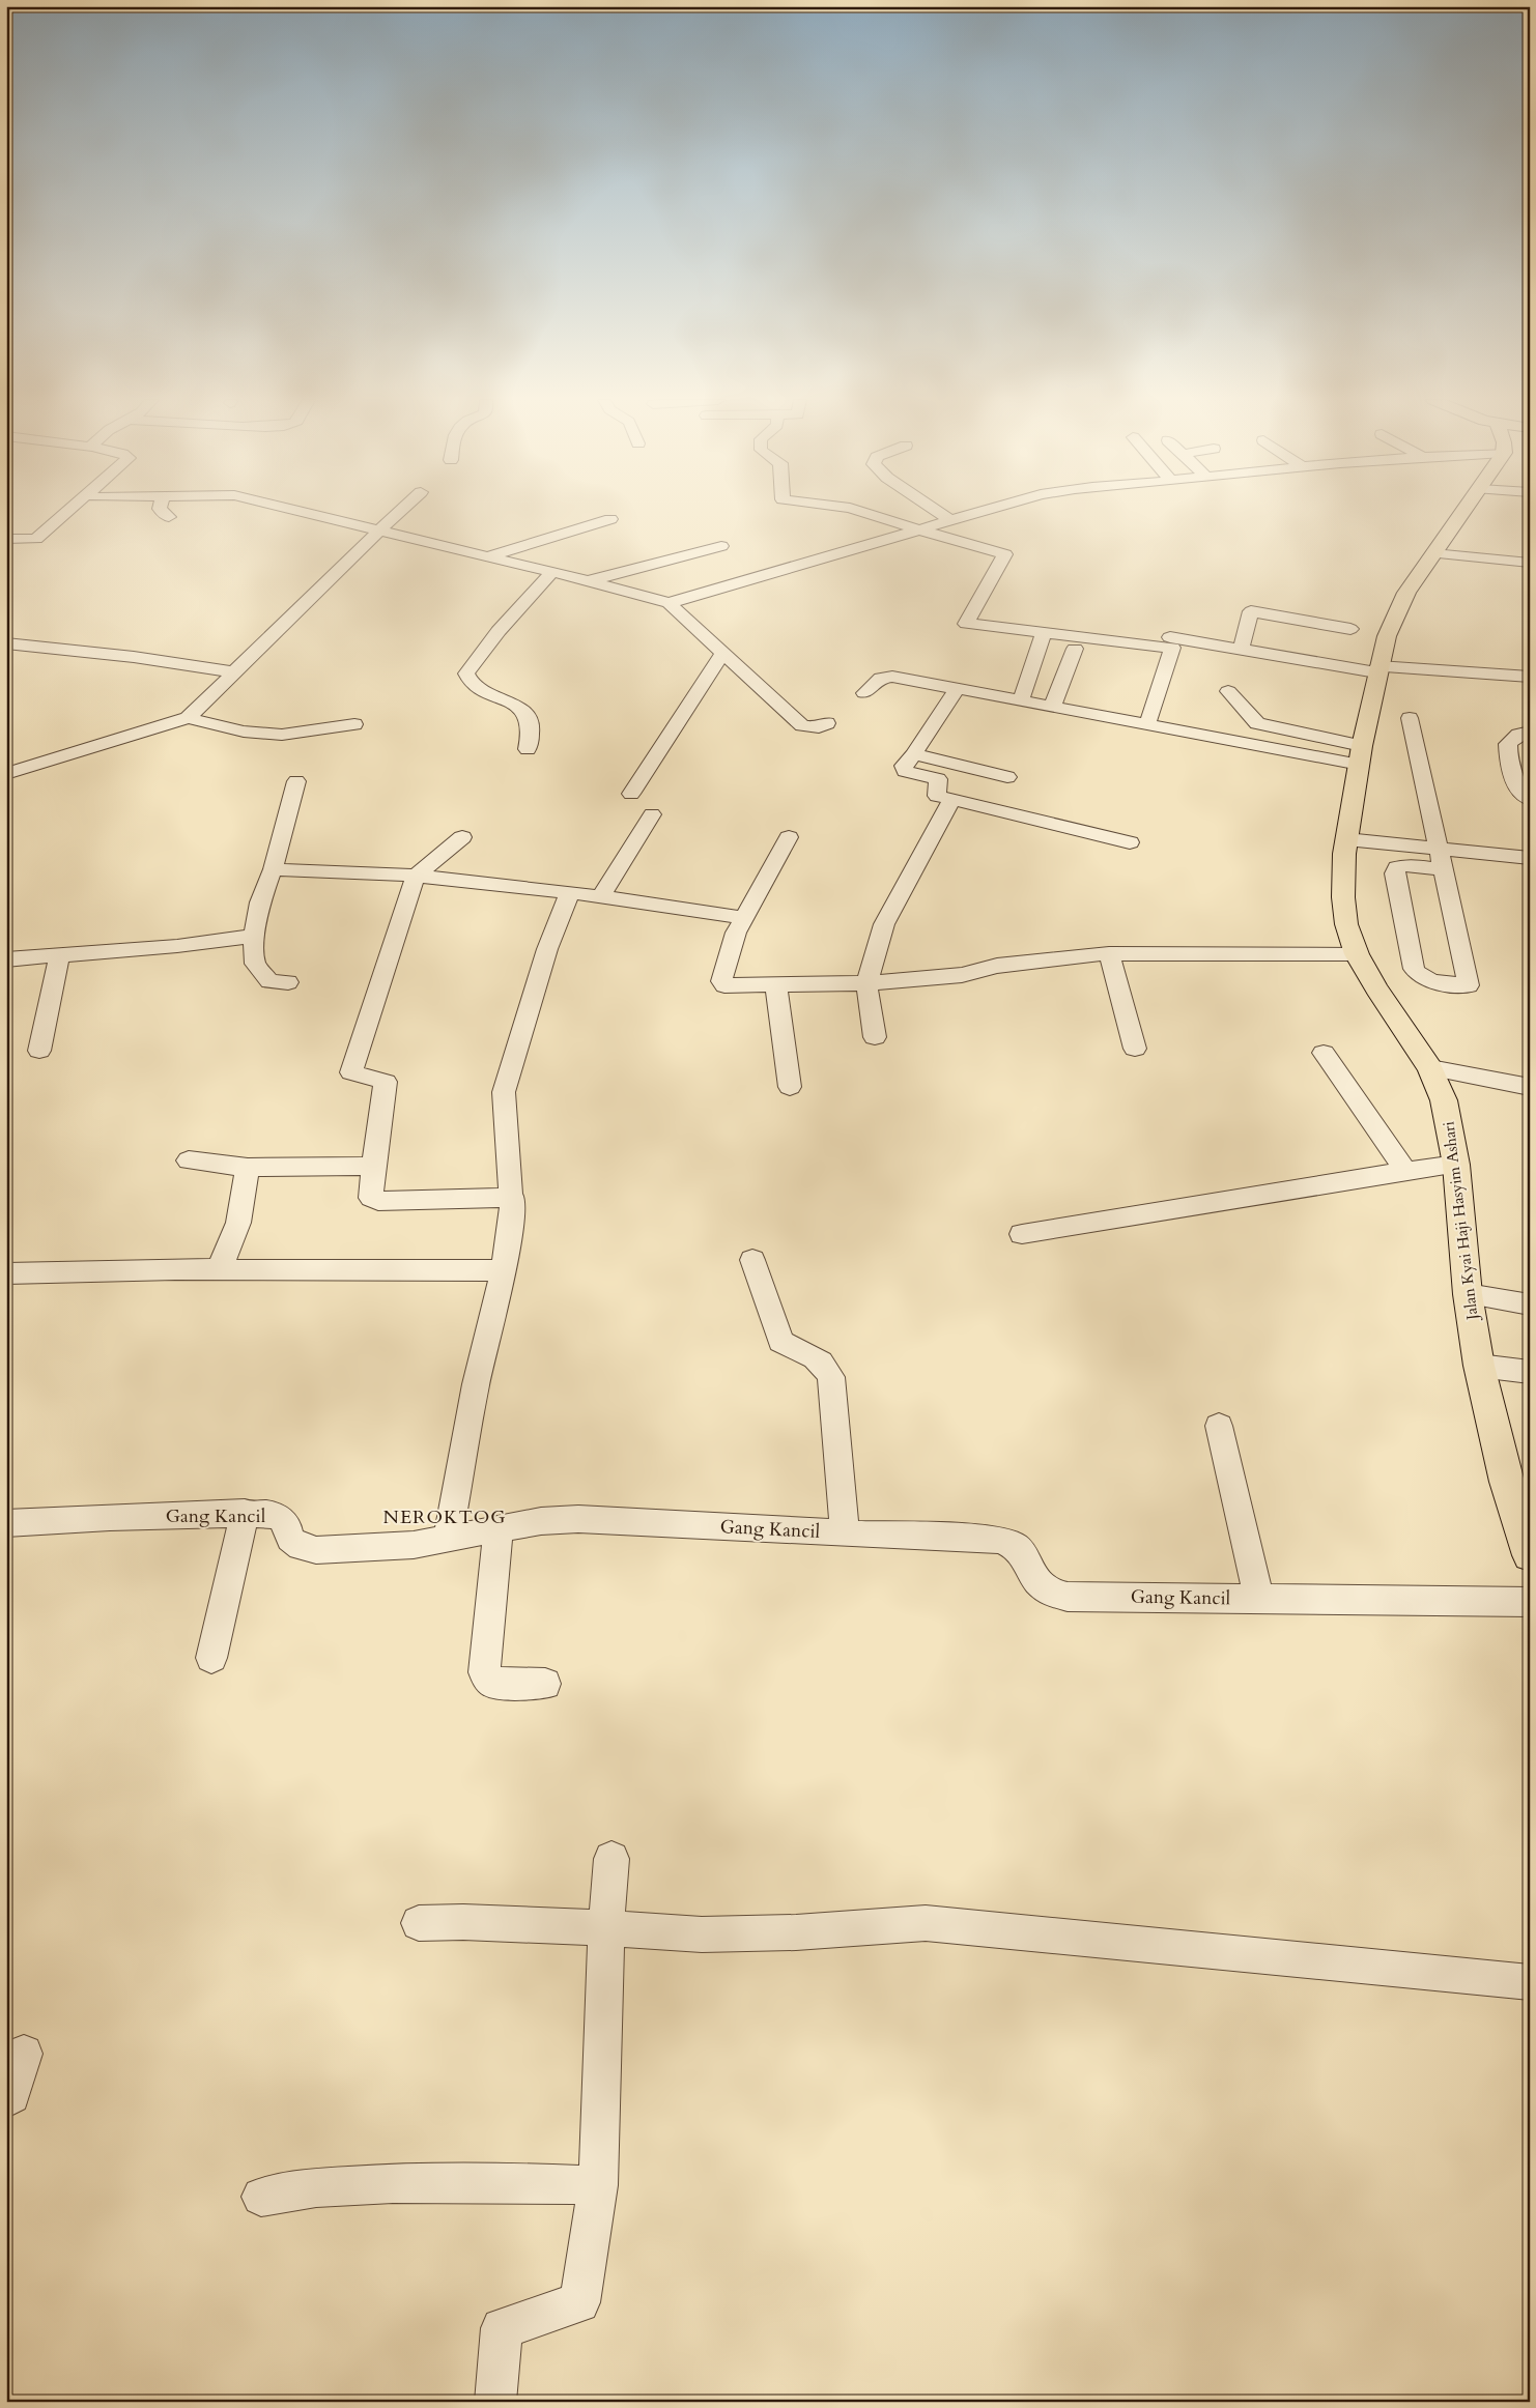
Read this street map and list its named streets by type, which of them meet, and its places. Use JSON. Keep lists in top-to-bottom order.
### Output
{
  "streets": {
    "main road": ["Jalan Kyai Haji Hasyim Ashari"],
    "street": ["Gang Kancil"]
  },
  "districts": ["NEROKTOG"]
}
